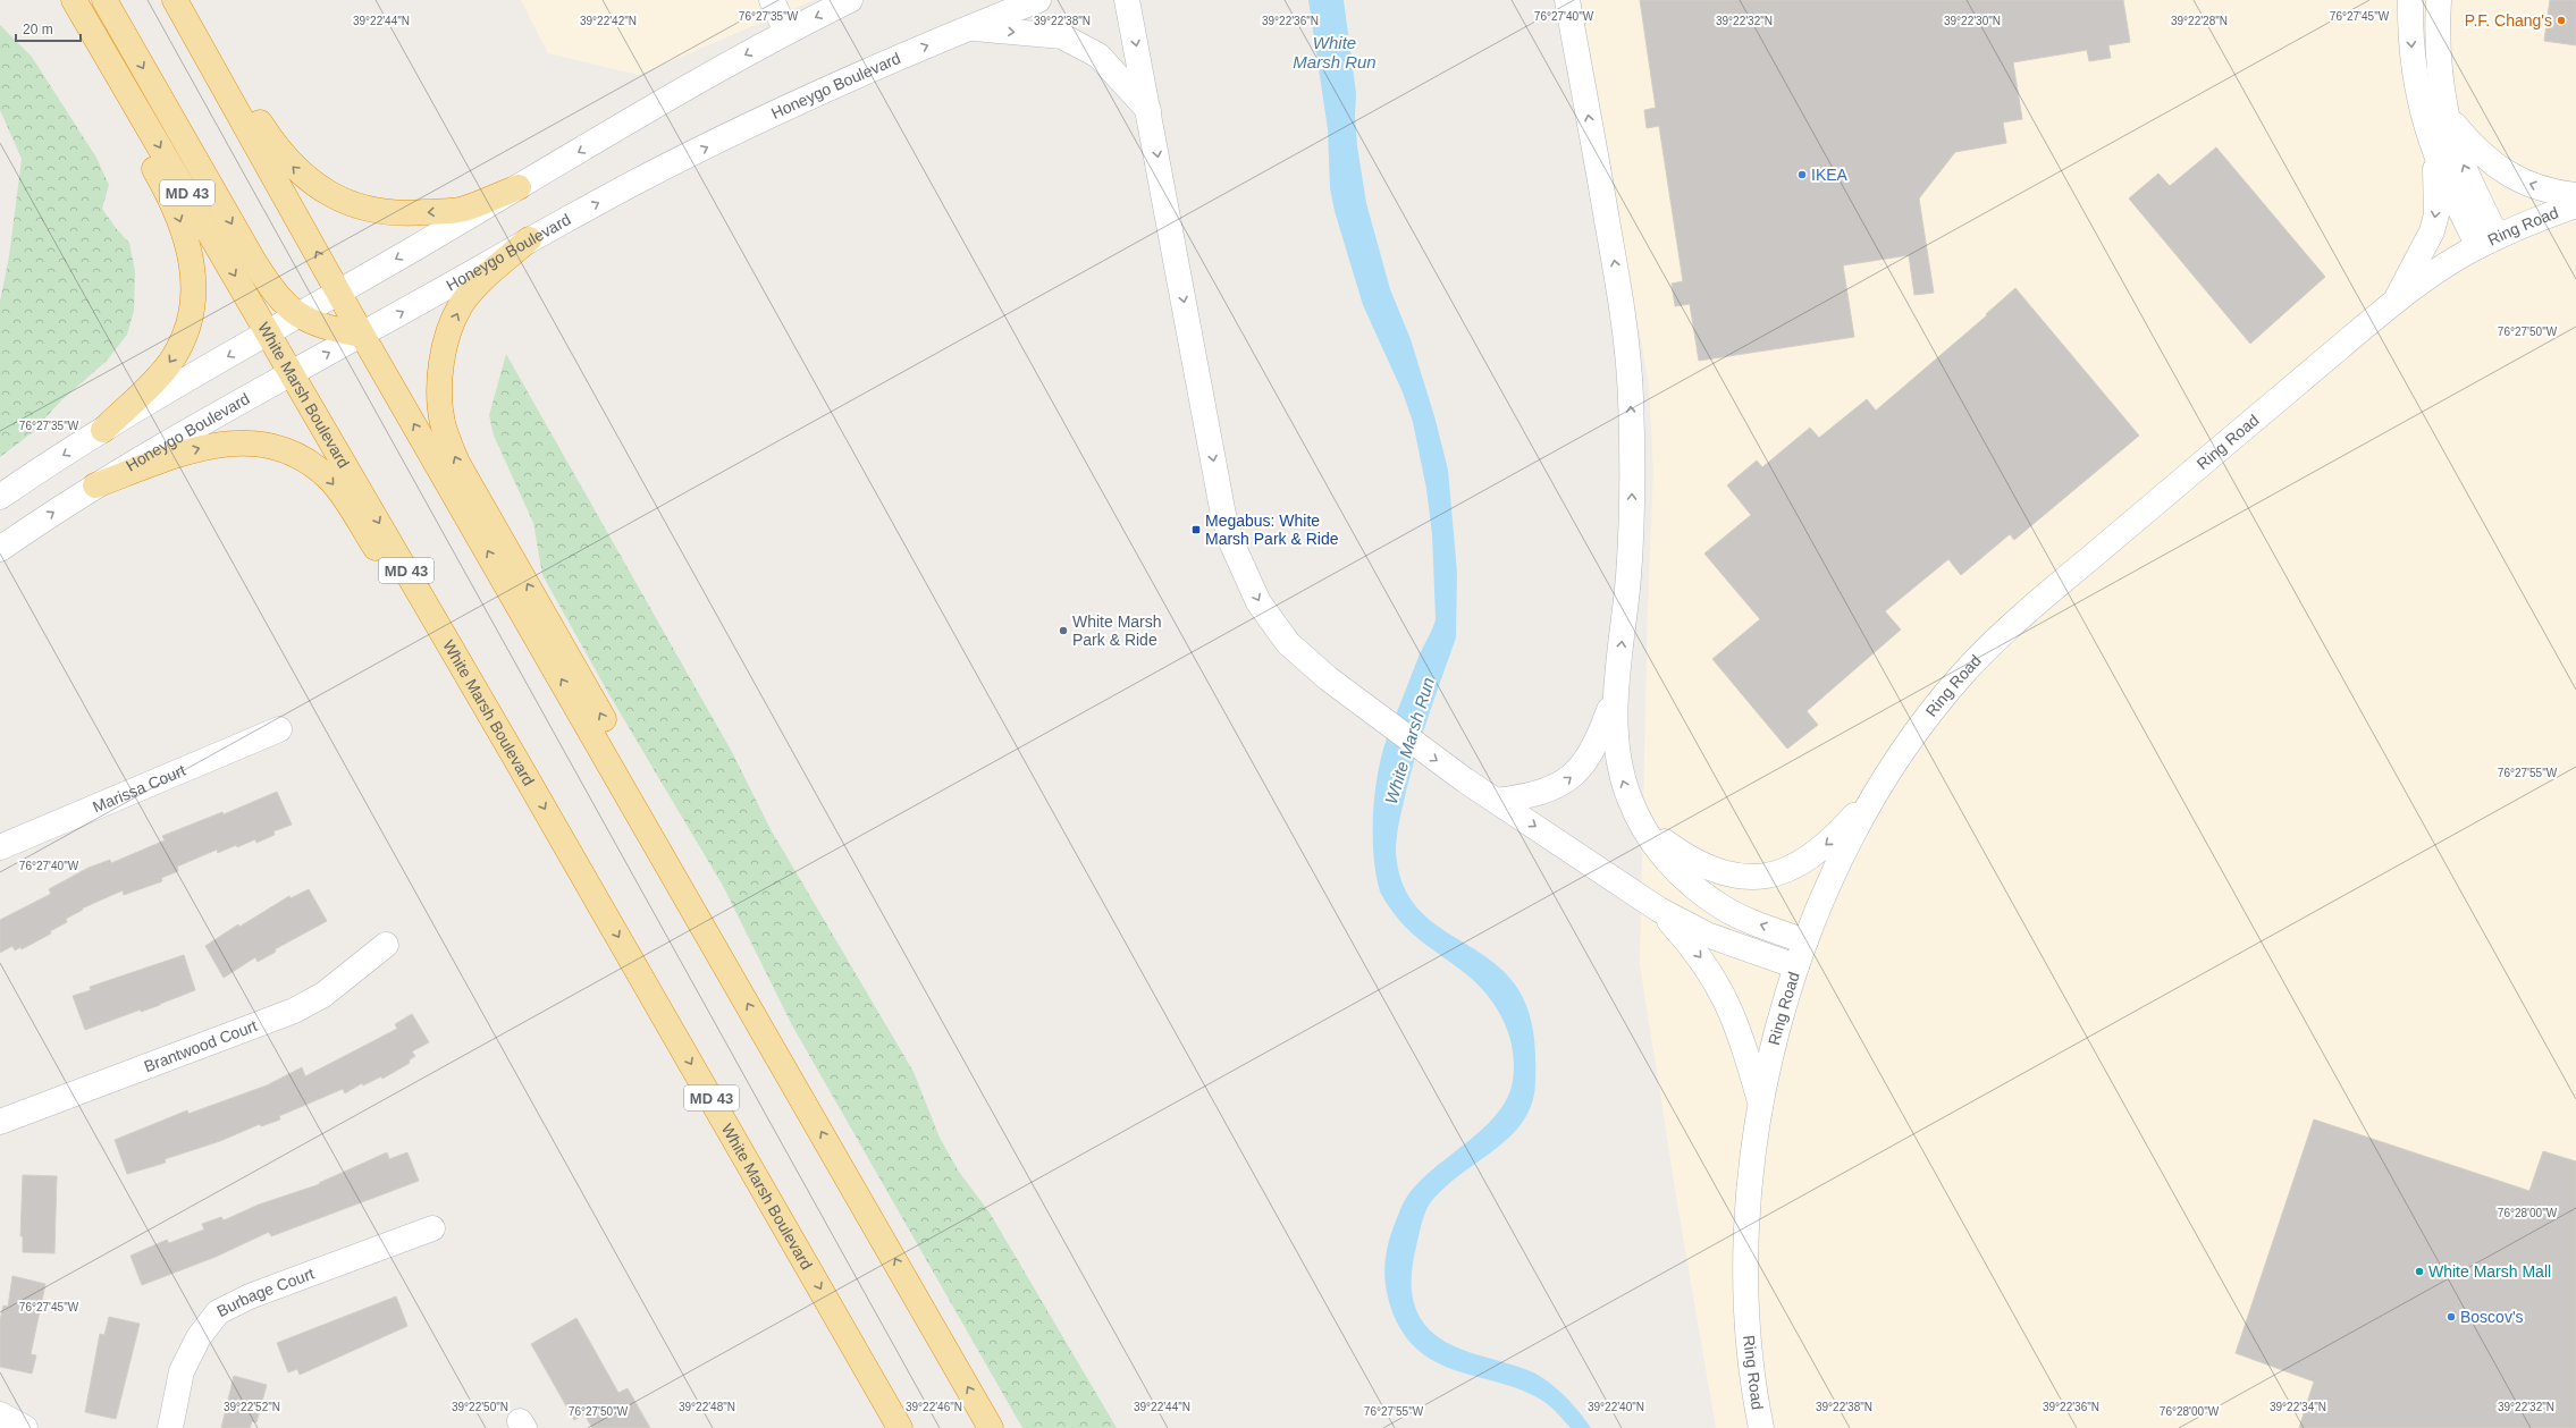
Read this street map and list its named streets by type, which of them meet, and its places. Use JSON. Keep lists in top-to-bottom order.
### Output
{
  "streets": {
    "highway": ["MD 43", "White Marsh Boulevard"],
    "street": [
      "Honeygo Boulevard",
      "Ring Road",
      "Marissa Court",
      "Brantwood Court",
      "Burbage Court"
    ]
  },
  "crossings": [
    ["Honeygo Boulevard", "White Marsh Boulevard"]
  ],
  "water": ["White Marsh Run"],
  "places": {
    "other": [
      "P.F. Chang's",
      "IKEA",
      "White Marsh Park & Ride",
      "White Marsh Mall",
      "Boscov's"
    ],
    "transit": ["Megabus: White Marsh Park & Ride"]
  },
  "scale_bar": "20 m",
  "coordinates": [
    "76°27'45\"W",
    "76°27'35\"W",
    "76°27'40\"W",
    "39°22'44\"N",
    "39°22'42\"N",
    "39°22'38\"N",
    "39°22'36\"N",
    "39°22'32\"N",
    "39°22'30\"N",
    "39°22'28\"N",
    "76°27'50\"W",
    "76°27'55\"W",
    "76°28'00\"W",
    "39°22'52\"N",
    "39°22'50\"N",
    "39°22'48\"N",
    "39°22'46\"N",
    "39°22'40\"N",
    "39°22'34\"N"
  ]
}
